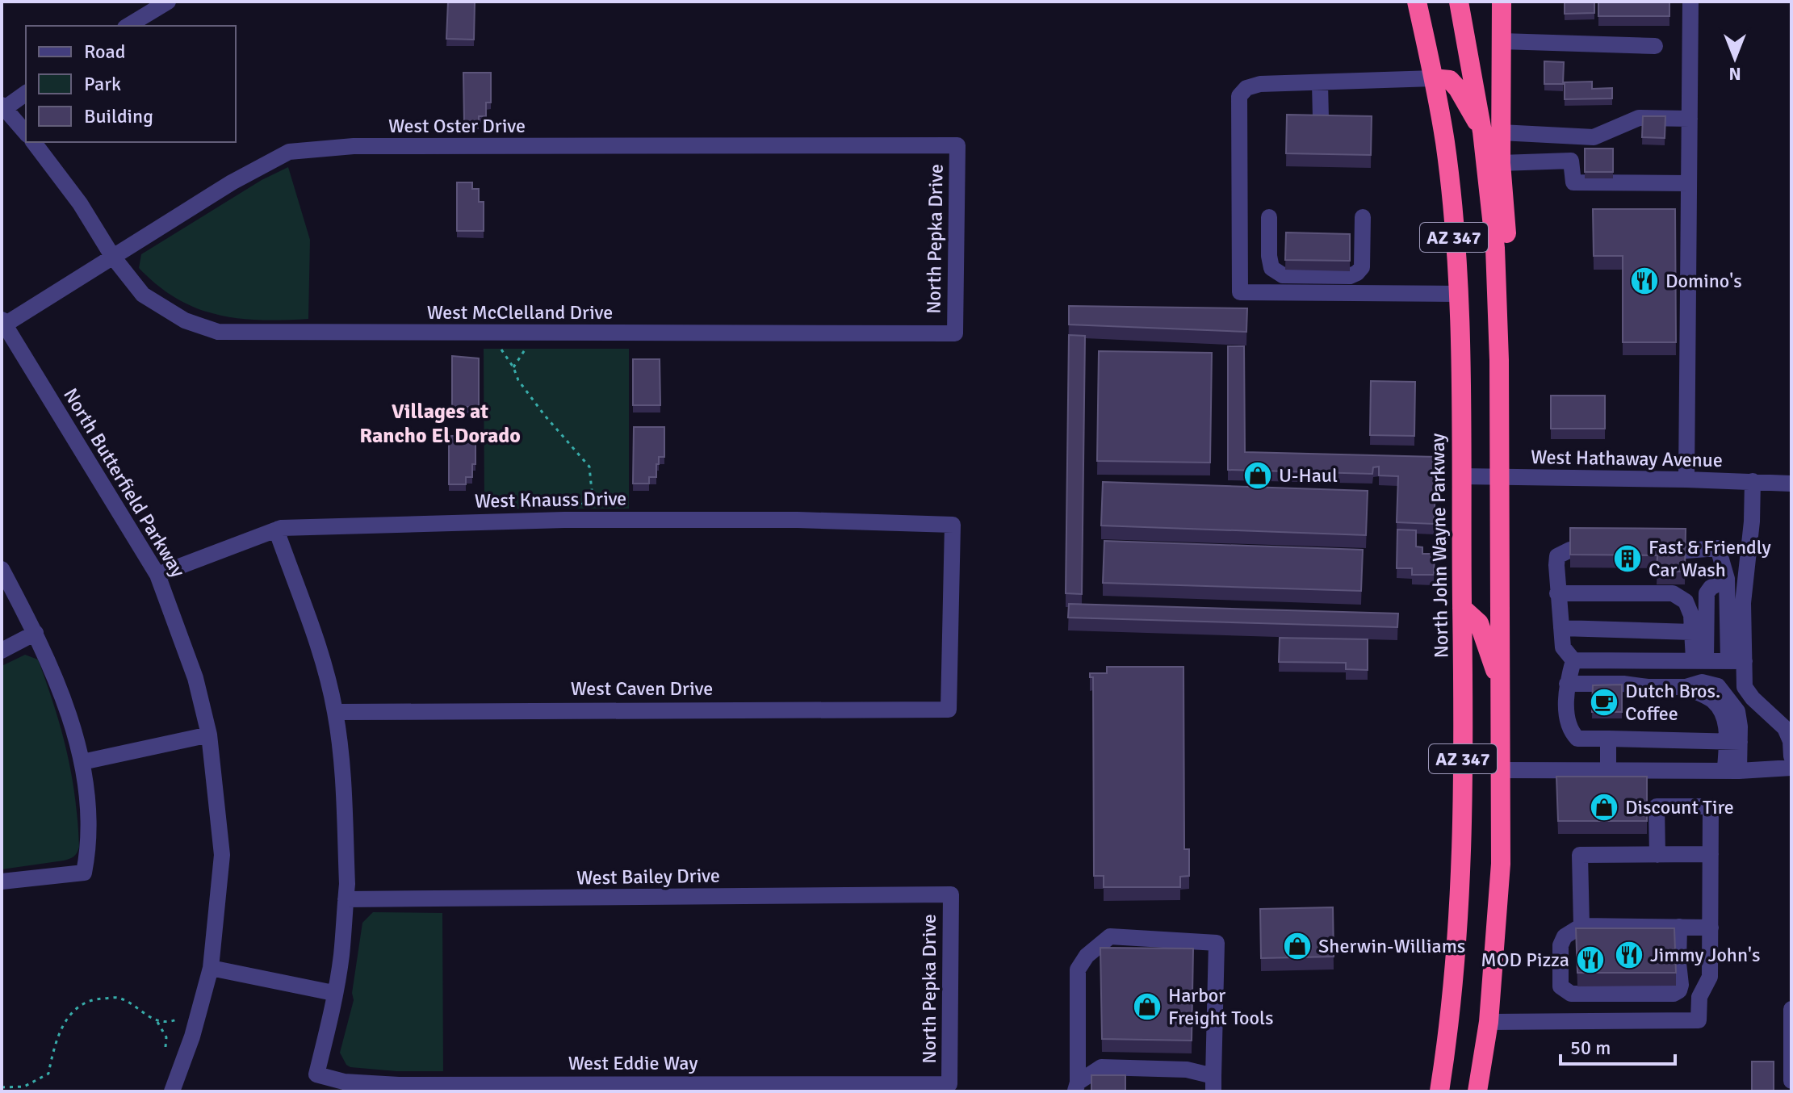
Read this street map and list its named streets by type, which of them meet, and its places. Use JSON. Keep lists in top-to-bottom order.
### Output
{
  "streets": {
    "highway": ["AZ 347", "North John Wayne Parkway"],
    "street": [
      "West Oster Drive",
      "North Pepka Drive",
      "West McClelland Drive",
      "West Hathaway Avenue",
      "North Butterfield Parkway",
      "West Knauss Drive",
      "West Caven Drive",
      "West Bailey Drive",
      "West Eddie Way"
    ]
  },
  "crossings": [
    ["West Oster Drive", "North Pepka Drive"],
    ["West Oster Drive", "West McClelland Drive"],
    ["West Oster Drive", "North Butterfield Parkway"],
    ["AZ 347", "West Hathaway Avenue"],
    ["North Pepka Drive", "West McClelland Drive"],
    ["North Pepka Drive", "West Bailey Drive"],
    ["North Pepka Drive", "West Eddie Way"],
    ["West Hathaway Avenue", "North John Wayne Parkway"],
    ["North Butterfield Parkway", "West Knauss Drive"],
    ["West Knauss Drive", "West Caven Drive"]
  ],
  "districts": ["Villages at Rancho El Dorado"],
  "places": {
    "restaurant": ["Domino's", "Jimmy John's", "MOD Pizza"],
    "shop": [
      "U-Haul",
      "Discount Tire",
      "Sherwin-Williams",
      "Harbor Freight Tools"
    ],
    "building": ["Fast & Friendly Car Wash"],
    "cafe": ["Dutch Bros. Coffee"]
  },
  "legend": ["Road", "Park", "Building"],
  "scale_bar": "50 m",
  "north": "bottom"
}
